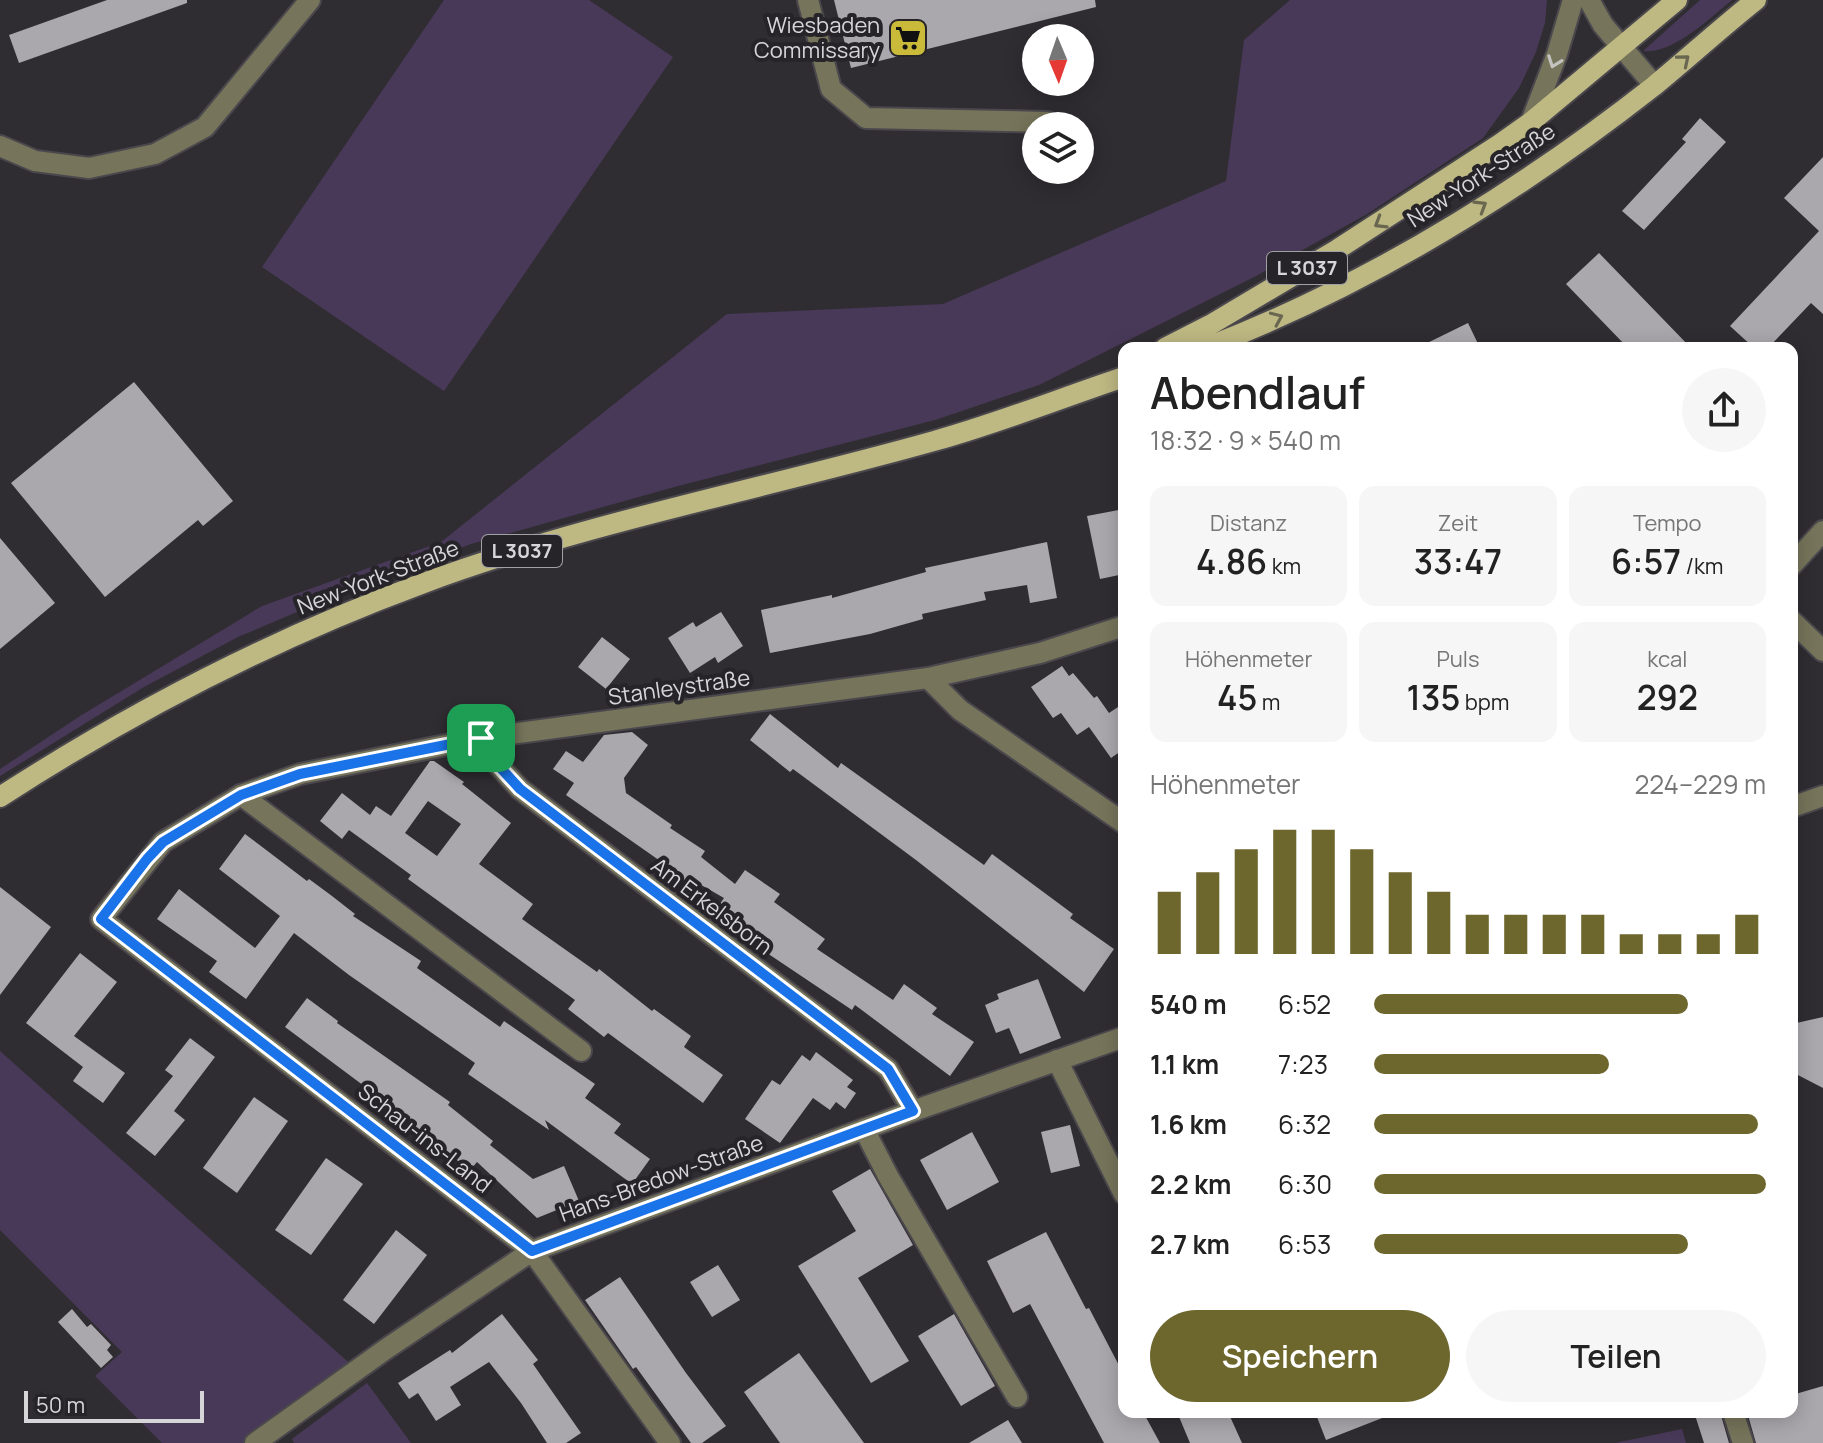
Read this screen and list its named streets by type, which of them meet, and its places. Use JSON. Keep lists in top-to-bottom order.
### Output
{
  "streets": {
    "main road": ["New-York-Straße", "L 3037"],
    "street": [
      "Stanleystraße",
      "Am Erkelsborn",
      "Schau-ins-Land",
      "Hans-Bredow-Straße"
    ]
  },
  "crossings": [
    ["Stanleystraße", "Am Erkelsborn"],
    ["Stanleystraße", "Schau-ins-Land"],
    ["Am Erkelsborn", "Hans-Bredow-Straße"],
    ["Schau-ins-Land", "Hans-Bredow-Straße"]
  ],
  "places": {
    "supermarket": ["Wiesbaden Commissary"]
  },
  "scale_bar": "50 m",
  "north": "bottom",
  "page": {
    "heading": ["Abendlauf", "18:32 · 9 × 540 m"],
    "stats": [
      ["Distanz", "4.86 km"],
      ["Zeit", "33:47"],
      ["Tempo", "6:57 /km"],
      ["Höhenmeter", "45 m"],
      ["Puls", "135 bpm"],
      ["kcal", "292"]
    ],
    "chart": ["Höhenmeter", "224–229 m"],
    "list": [
      {
        "name": "540 m",
        "note": "6:52"
      },
      {
        "name": "1.1 km",
        "note": "7:23"
      },
      {
        "name": "1.6 km",
        "note": "6:32"
      },
      {
        "name": "2.2 km",
        "note": "6:30"
      },
      {
        "name": "2.7 km",
        "note": "6:53"
      }
    ],
    "buttons": ["Speichern", "Teilen"],
    "scale": "50 m"
  }
}
